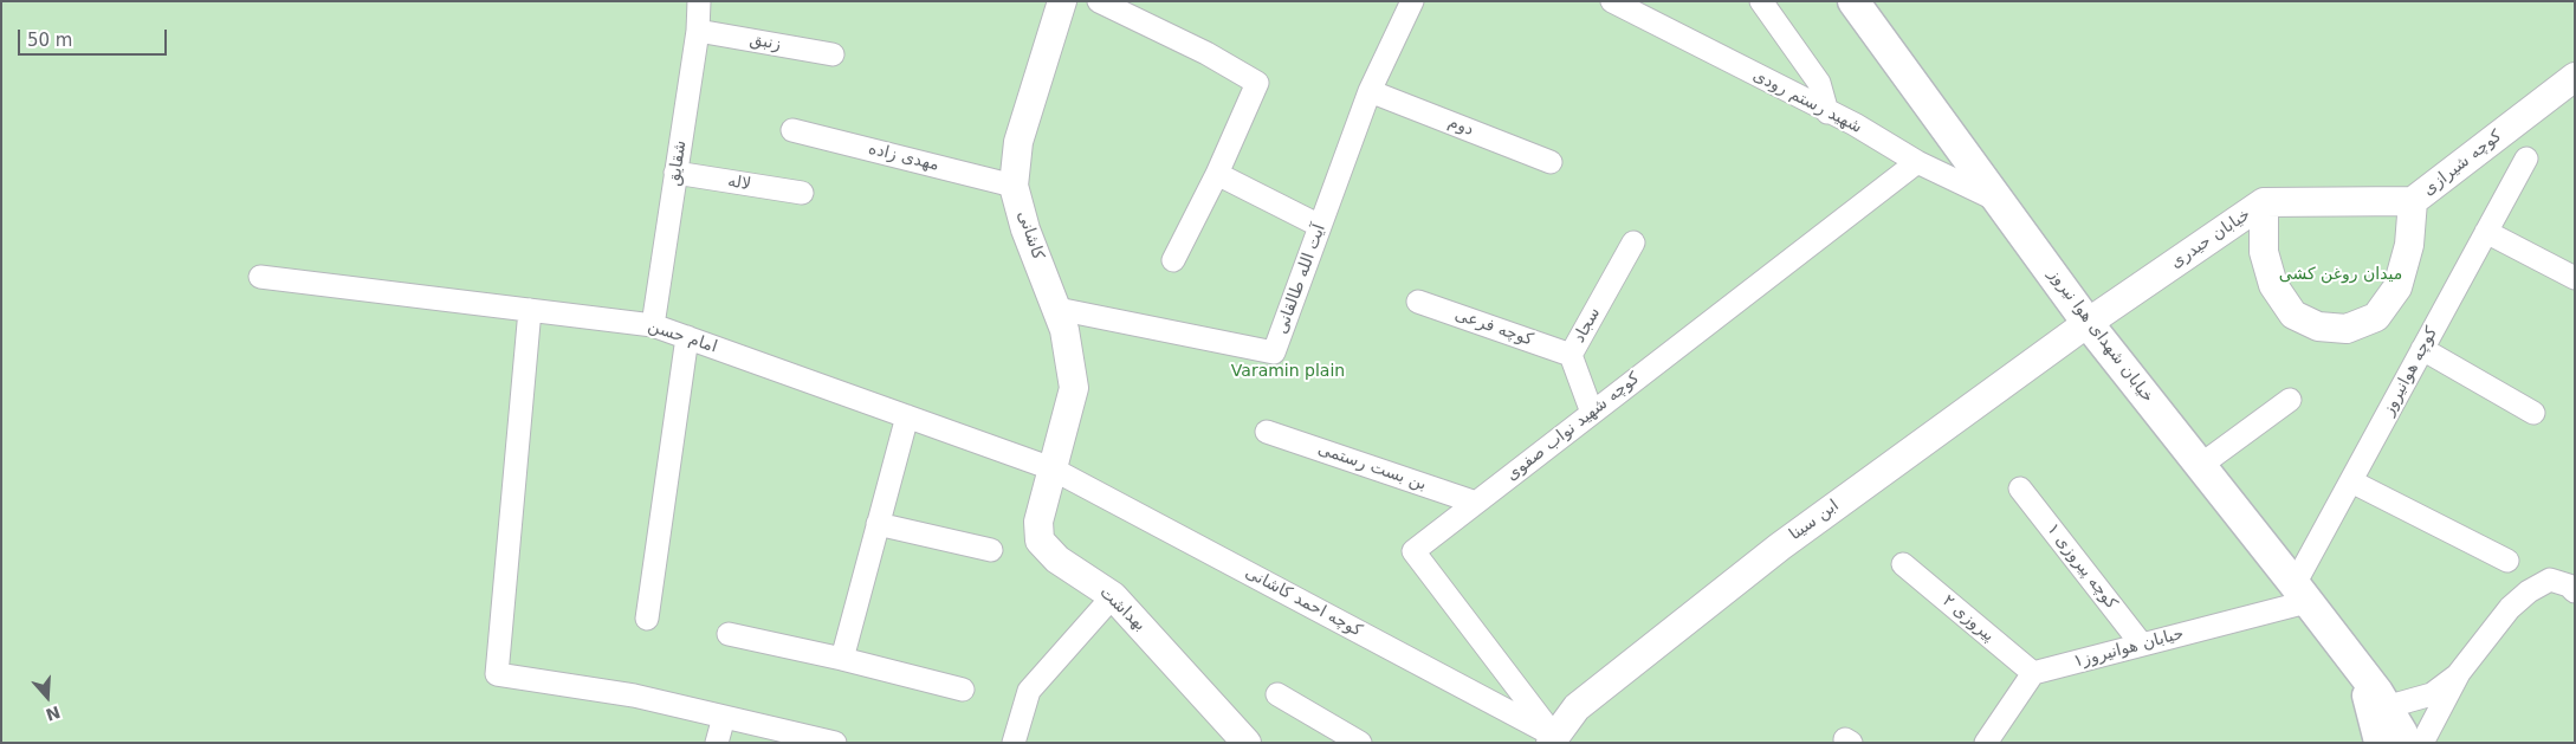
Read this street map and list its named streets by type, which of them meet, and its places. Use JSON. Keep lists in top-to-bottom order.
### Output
{
  "streets": {
    "main road": ["خیابان شهدای هوا نیروز"],
    "street": [
      "زنبق",
      "شهید رستم رودی",
      "دوم",
      "مهدی زاده",
      "شقایق",
      "کوچه شیرازی",
      "لاله",
      "کاشانی",
      "خیابان حیدری",
      "آیت الله طالقانی",
      "سجاد",
      "کوچه فرعی",
      "امام حسن",
      "کوچه هوانیروز",
      "کوچه شهید نواب صفوی",
      "بن بست رستمی",
      "ابن سینا",
      "کوچه پیروزی ۱",
      "کوچه احمد کاشانی",
      "بهداشت",
      "پیروزی ۲",
      "حیابان هوانیروز۱"
    ]
  },
  "crossings": [
    ["زنبق", "شقایق"],
    ["شهید رستم رودی", "خیابان شهدای هوا نیروز"],
    ["شهید رستم رودی", "کوچه شهید نواب صفوی"],
    ["دوم", "آیت الله طالقانی"],
    ["مهدی زاده", "کاشانی"],
    ["شقایق", "لاله"],
    ["شقایق", "امام حسن"],
    ["کوچه شیرازی", "خیابان حیدری"],
    ["کاشانی", "آیت الله طالقانی"],
    ["کاشانی", "امام حسن"],
    ["کاشانی", "کوچه احمد کاشانی"],
    ["کاشانی", "بهداشت"],
    ["خیابان حیدری", "خیابان شهدای هوا نیروز"],
    ["خیابان حیدری", "ابن سینا"],
    ["سجاد", "کوچه فرعی"],
    ["سجاد", "کوچه شهید نواب صفوی"],
    ["خیابان شهدای هوا نیروز", "کوچه هوانیروز"],
    ["خیابان شهدای هوا نیروز", "ابن سینا"],
    ["خیابان شهدای هوا نیروز", "حیابان هوانیروز۱"],
    ["امام حسن", "کوچه احمد کاشانی"],
    ["امام حسن", "بهداشت"],
    ["کوچه هوانیروز", "حیابان هوانیروز۱"],
    ["کوچه شهید نواب صفوی", "بن بست رستمی"],
    ["کوچه شهید نواب صفوی", "ابن سینا"],
    ["کوچه شهید نواب صفوی", "کوچه احمد کاشانی"],
    ["ابن سینا", "کوچه احمد کاشانی"],
    ["کوچه پیروزی ۱", "حیابان هوانیروز۱"],
    ["کوچه احمد کاشانی", "بهداشت"],
    ["پیروزی ۲", "حیابان هوانیروز۱"]
  ],
  "parks": ["میدان روغن کشی", "Varamin plain"],
  "scale_bar": "50 m",
  "north": "bottom"
}
